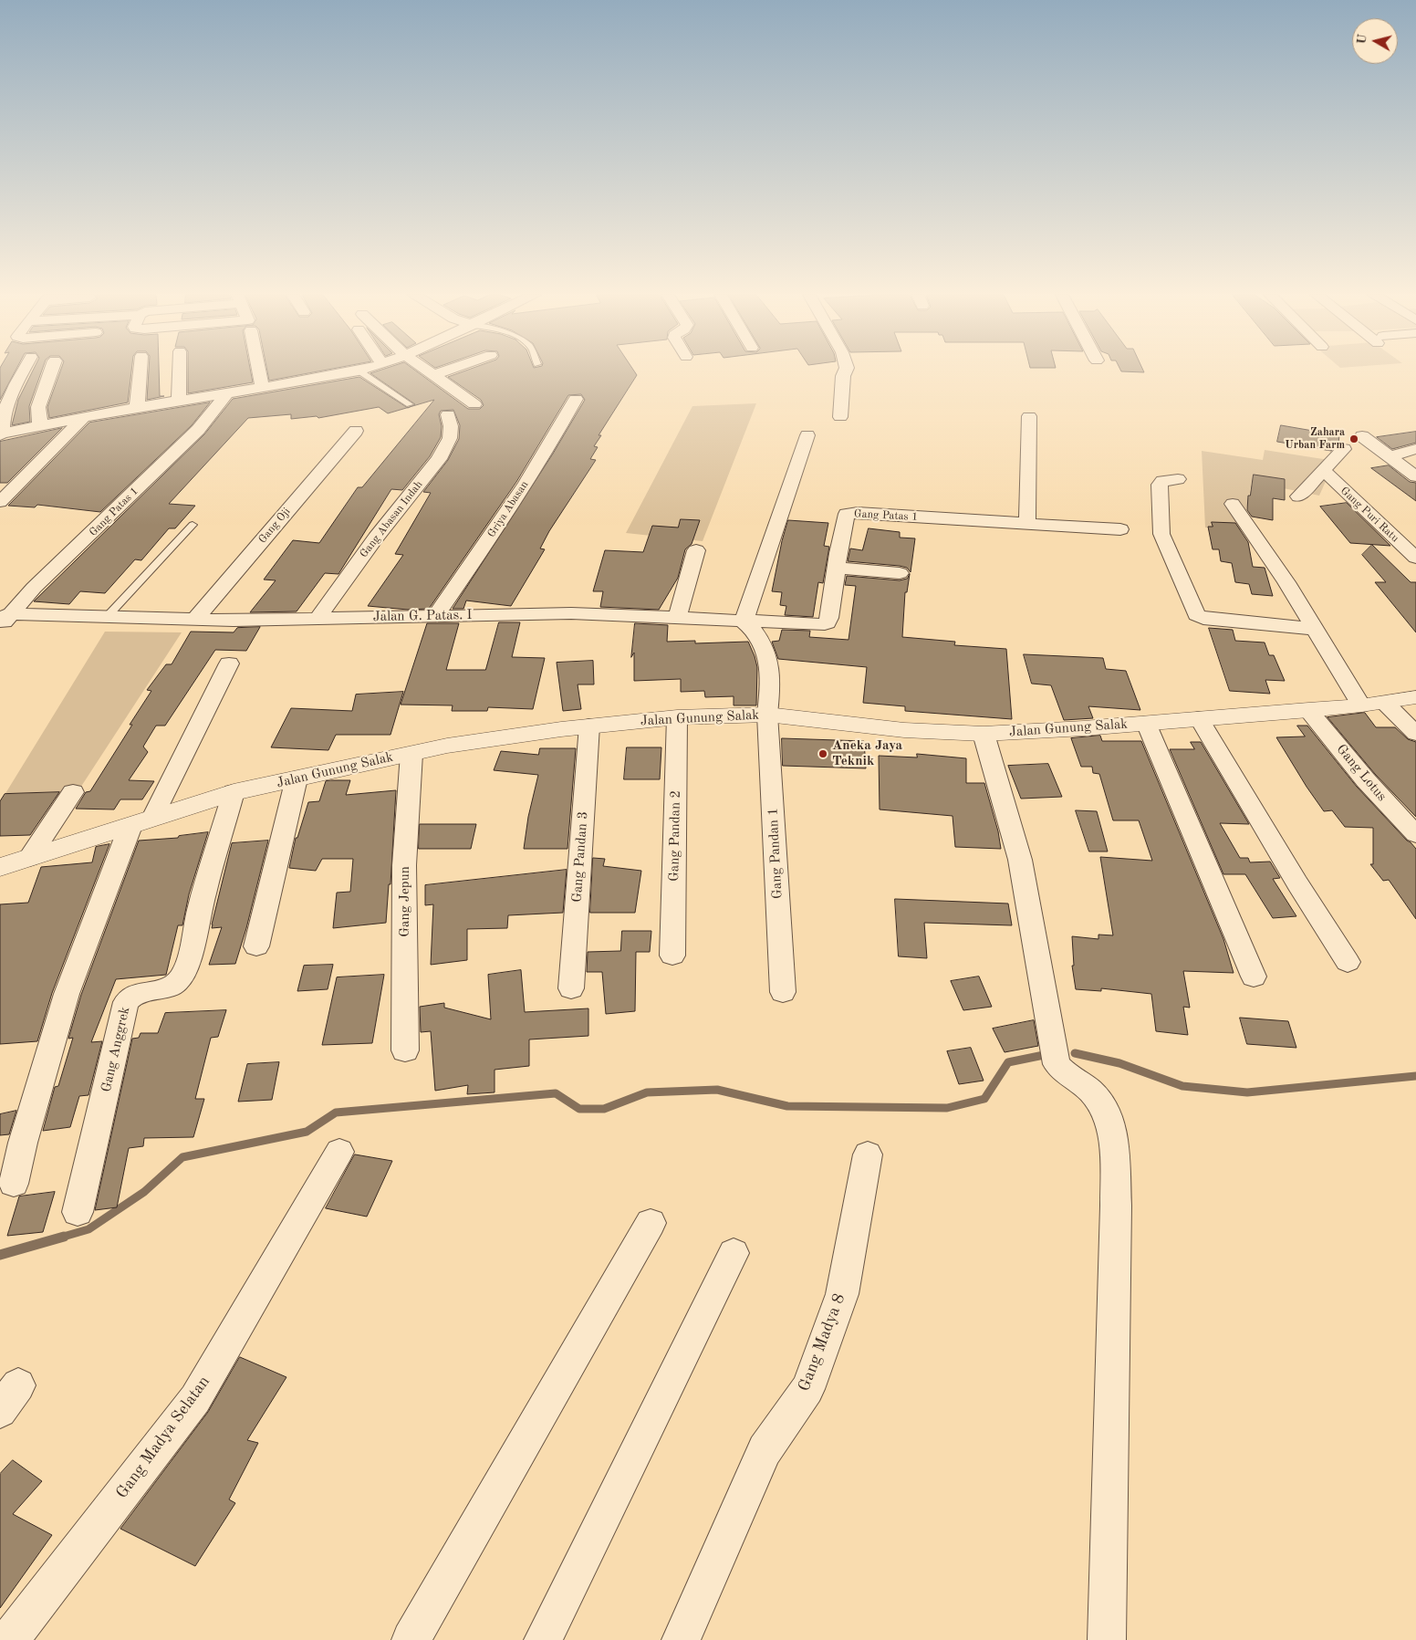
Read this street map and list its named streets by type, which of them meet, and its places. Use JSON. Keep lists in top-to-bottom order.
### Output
{
  "streets": {
    "street": [
      "Griya Abasan",
      "Gang Patas 1",
      "Gang Puri Ratu",
      "Gang Abasan Indah",
      "Gang Oji",
      "Jalan G. Patas. I",
      "Jalan Gunung Salak",
      "Gang Lotus",
      "Gang Pandan 2",
      "Gang Pandan 1",
      "Gang Pandan 3",
      "Gang Jepun",
      "Gang Anggrek",
      "Gang Madya 8",
      "Gang Madya Selatan"
    ]
  },
  "crossings": [
    ["Griya Abasan", "Jalan G. Patas. I"],
    ["Gang Patas 1", "Jalan G. Patas. I"],
    ["Gang Abasan Indah", "Jalan G. Patas. I"],
    ["Gang Oji", "Jalan G. Patas. I"],
    ["Jalan Gunung Salak", "Gang Lotus"],
    ["Jalan Gunung Salak", "Gang Pandan 2"],
    ["Jalan Gunung Salak", "Gang Pandan 1"],
    ["Jalan Gunung Salak", "Gang Pandan 3"],
    ["Jalan Gunung Salak", "Gang Jepun"],
    ["Jalan Gunung Salak", "Gang Anggrek"]
  ],
  "places": ["Zahara Urban Farm", "Aneka Jaya Teknik"],
  "north": "left"
}
